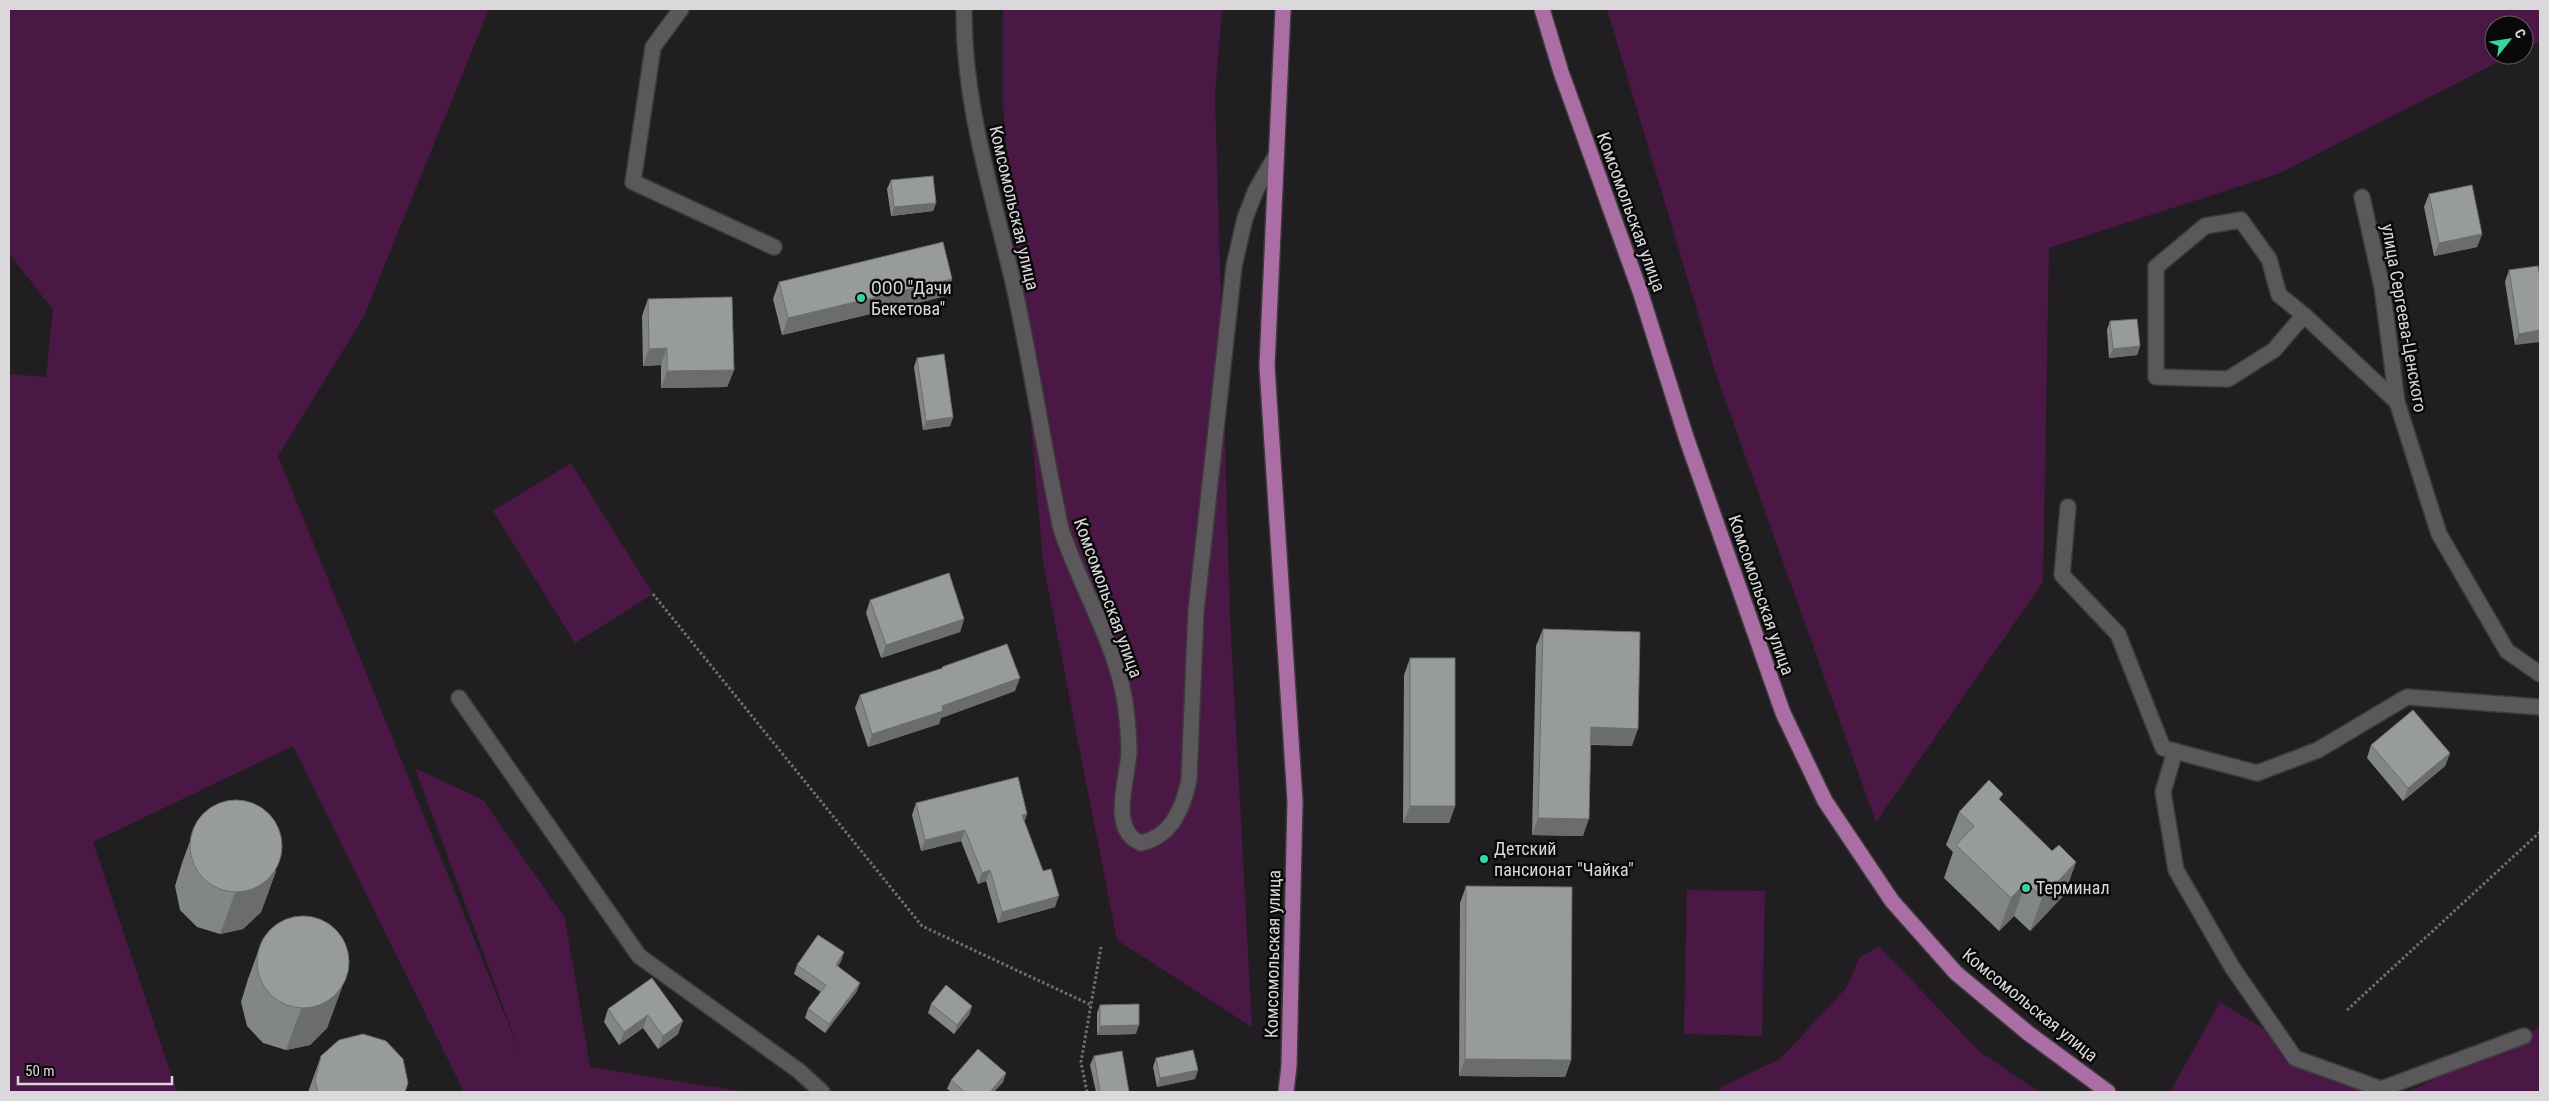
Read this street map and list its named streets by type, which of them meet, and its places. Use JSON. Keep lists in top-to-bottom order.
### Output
{
  "streets": {
    "main road": ["Комсомольская улица"],
    "street": ["улица Сергеева-Ценского"]
  },
  "places": ["ООО \"Дачи Бекетова\"", "Детский пансионат \"Чайка\"", "Терминал"],
  "scale_bar": "50 m",
  "north": "top right"
}
